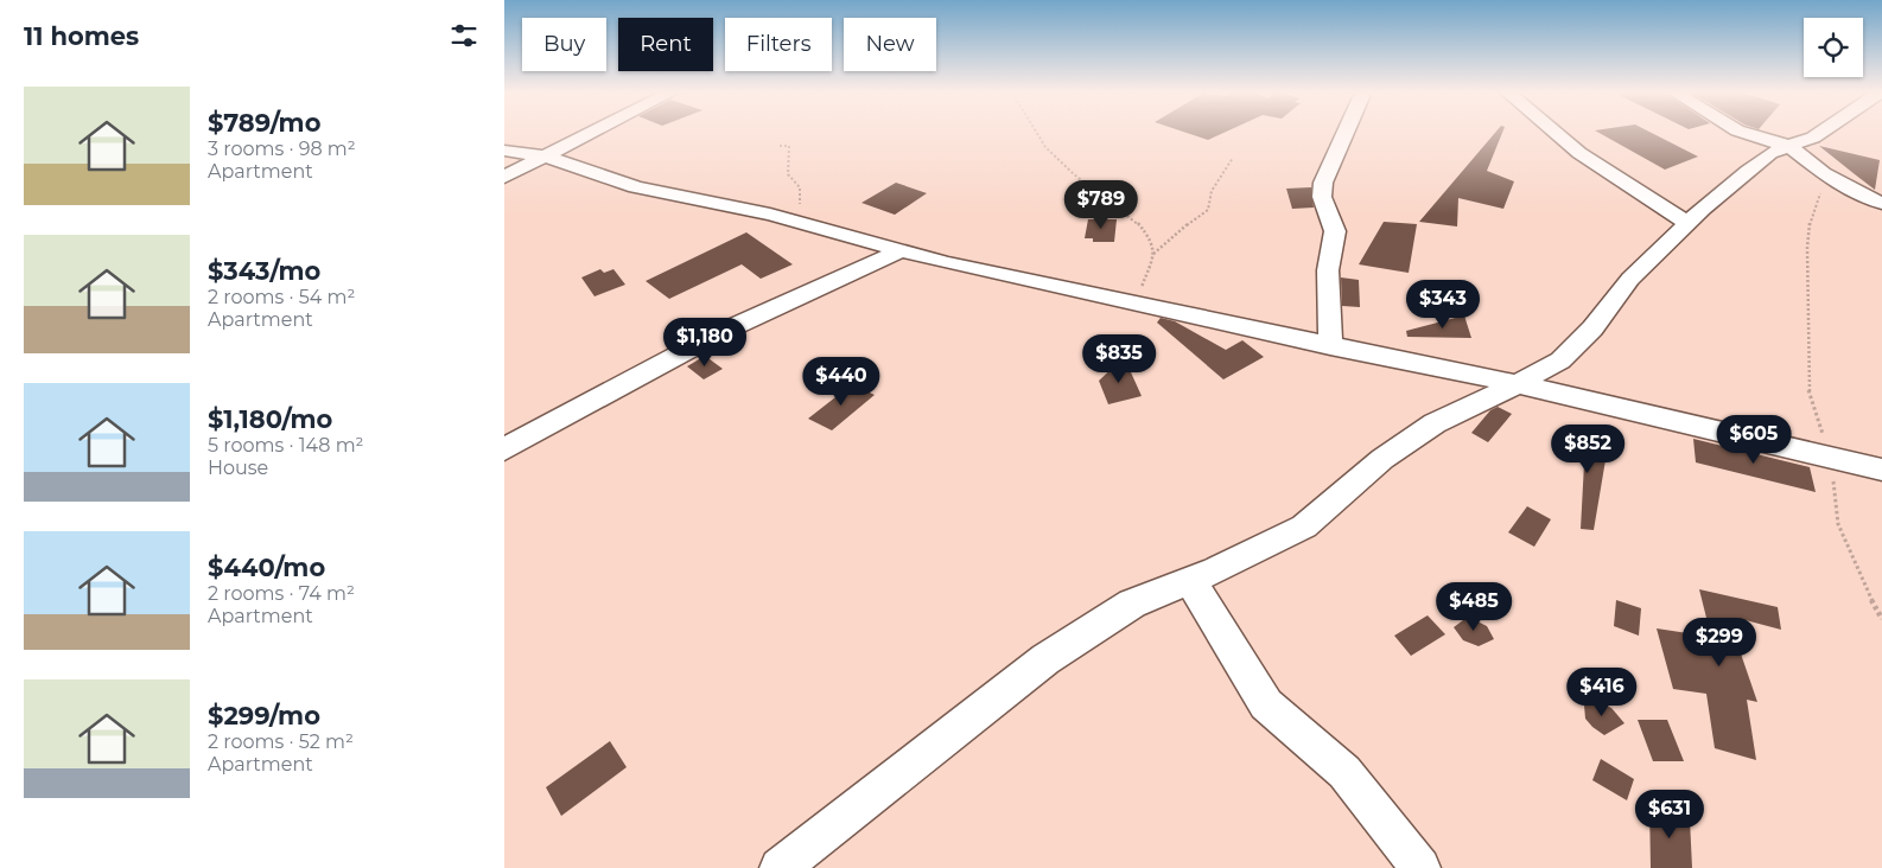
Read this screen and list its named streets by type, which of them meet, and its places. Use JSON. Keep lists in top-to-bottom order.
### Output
{
  "page": {
    "heading": "11 homes",
    "chip": [
      "Buy",
      "Rent",
      "Filters",
      "New"
    ],
    "list": [
      {
        "name": "$789/mo",
        "note": "3 rooms · 98 m² · Apartment"
      },
      {
        "name": "$343/mo",
        "note": "2 rooms · 54 m² · Apartment"
      },
      {
        "name": "$1,180/mo",
        "note": "5 rooms · 148 m² · House"
      },
      {
        "name": "$440/mo",
        "note": "2 rooms · 74 m² · Apartment"
      },
      {
        "name": "$299/mo",
        "note": "2 rooms · 52 m² · Apartment"
      }
    ],
    "price": [
      "$789",
      "$343",
      "$1,180",
      "$835",
      "$440",
      "$605",
      "$852",
      "$485",
      "$299",
      "$416",
      "$631"
    ]
  }
}
